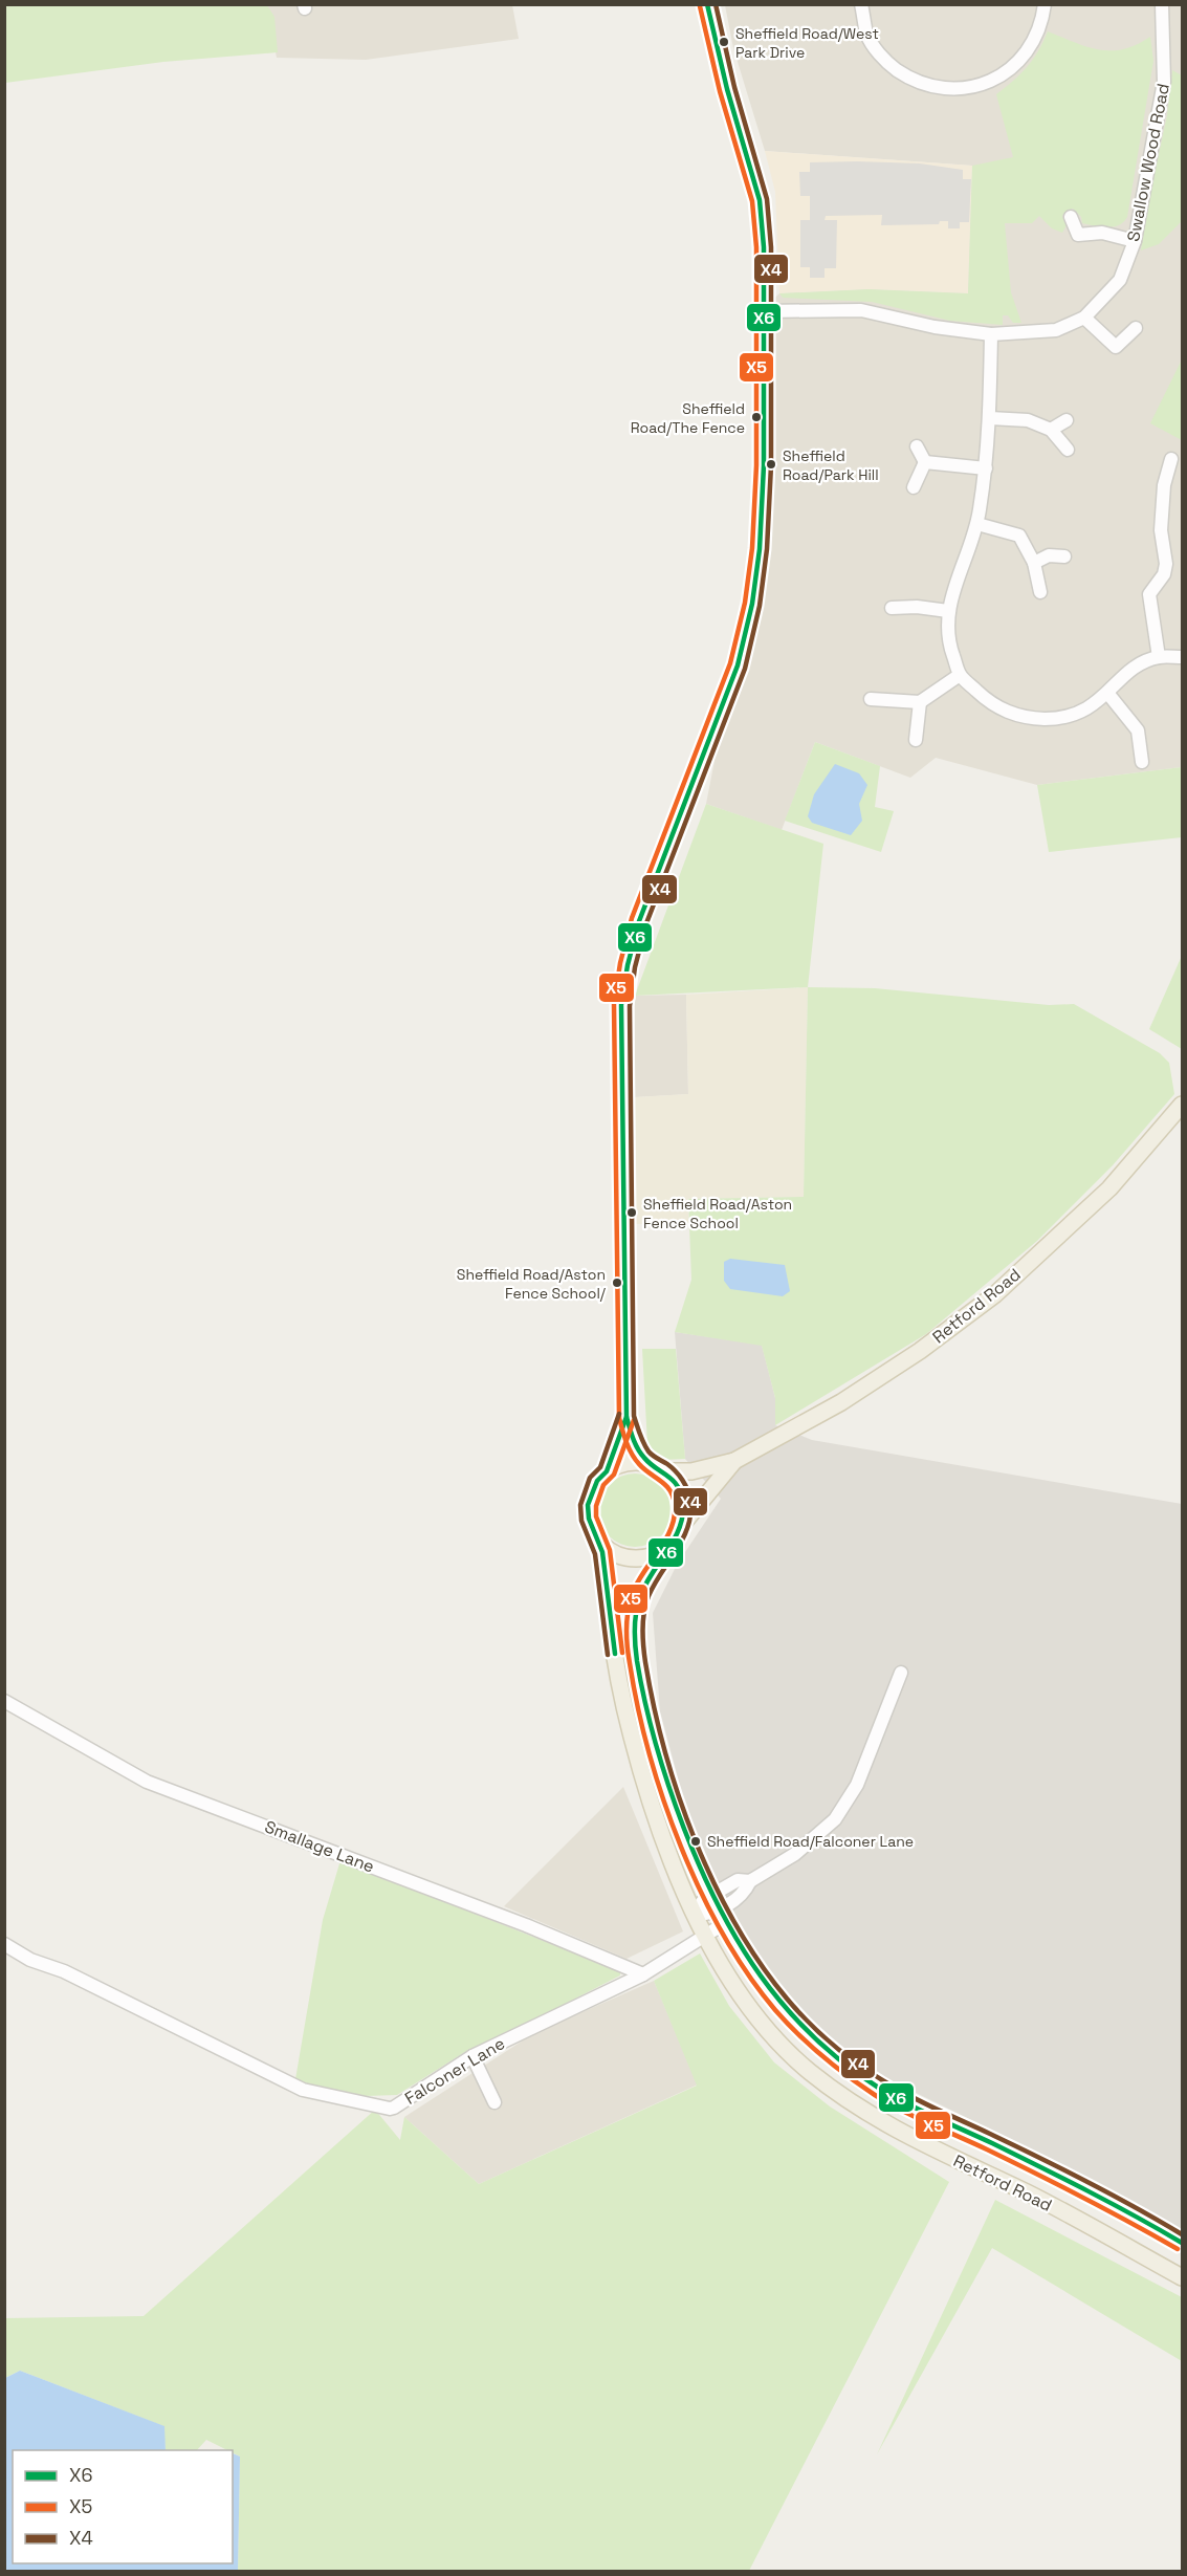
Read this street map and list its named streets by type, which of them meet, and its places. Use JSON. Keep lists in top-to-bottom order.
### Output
{
  "streets": {
    "main road": ["Retford Road"],
    "street": ["Swallow Wood Road", "Smallage Lane", "Falconer Lane"]
  },
  "crossings": [
    ["Retford Road", "Falconer Lane"],
    ["Smallage Lane", "Falconer Lane"]
  ],
  "places": [
    "Sheffield Road/West Park Drive",
    "Sheffield Road/The Fence",
    "Sheffield Road/Park Hill",
    "Sheffield Road/Aston Fence School",
    "Sheffield Road/Aston Fence School/",
    "Sheffield Road/Falconer Lane"
  ],
  "lines": ["transit line X6", "transit line X4", "transit line X5"],
  "legend": ["X6", "X5", "X4"]
}
